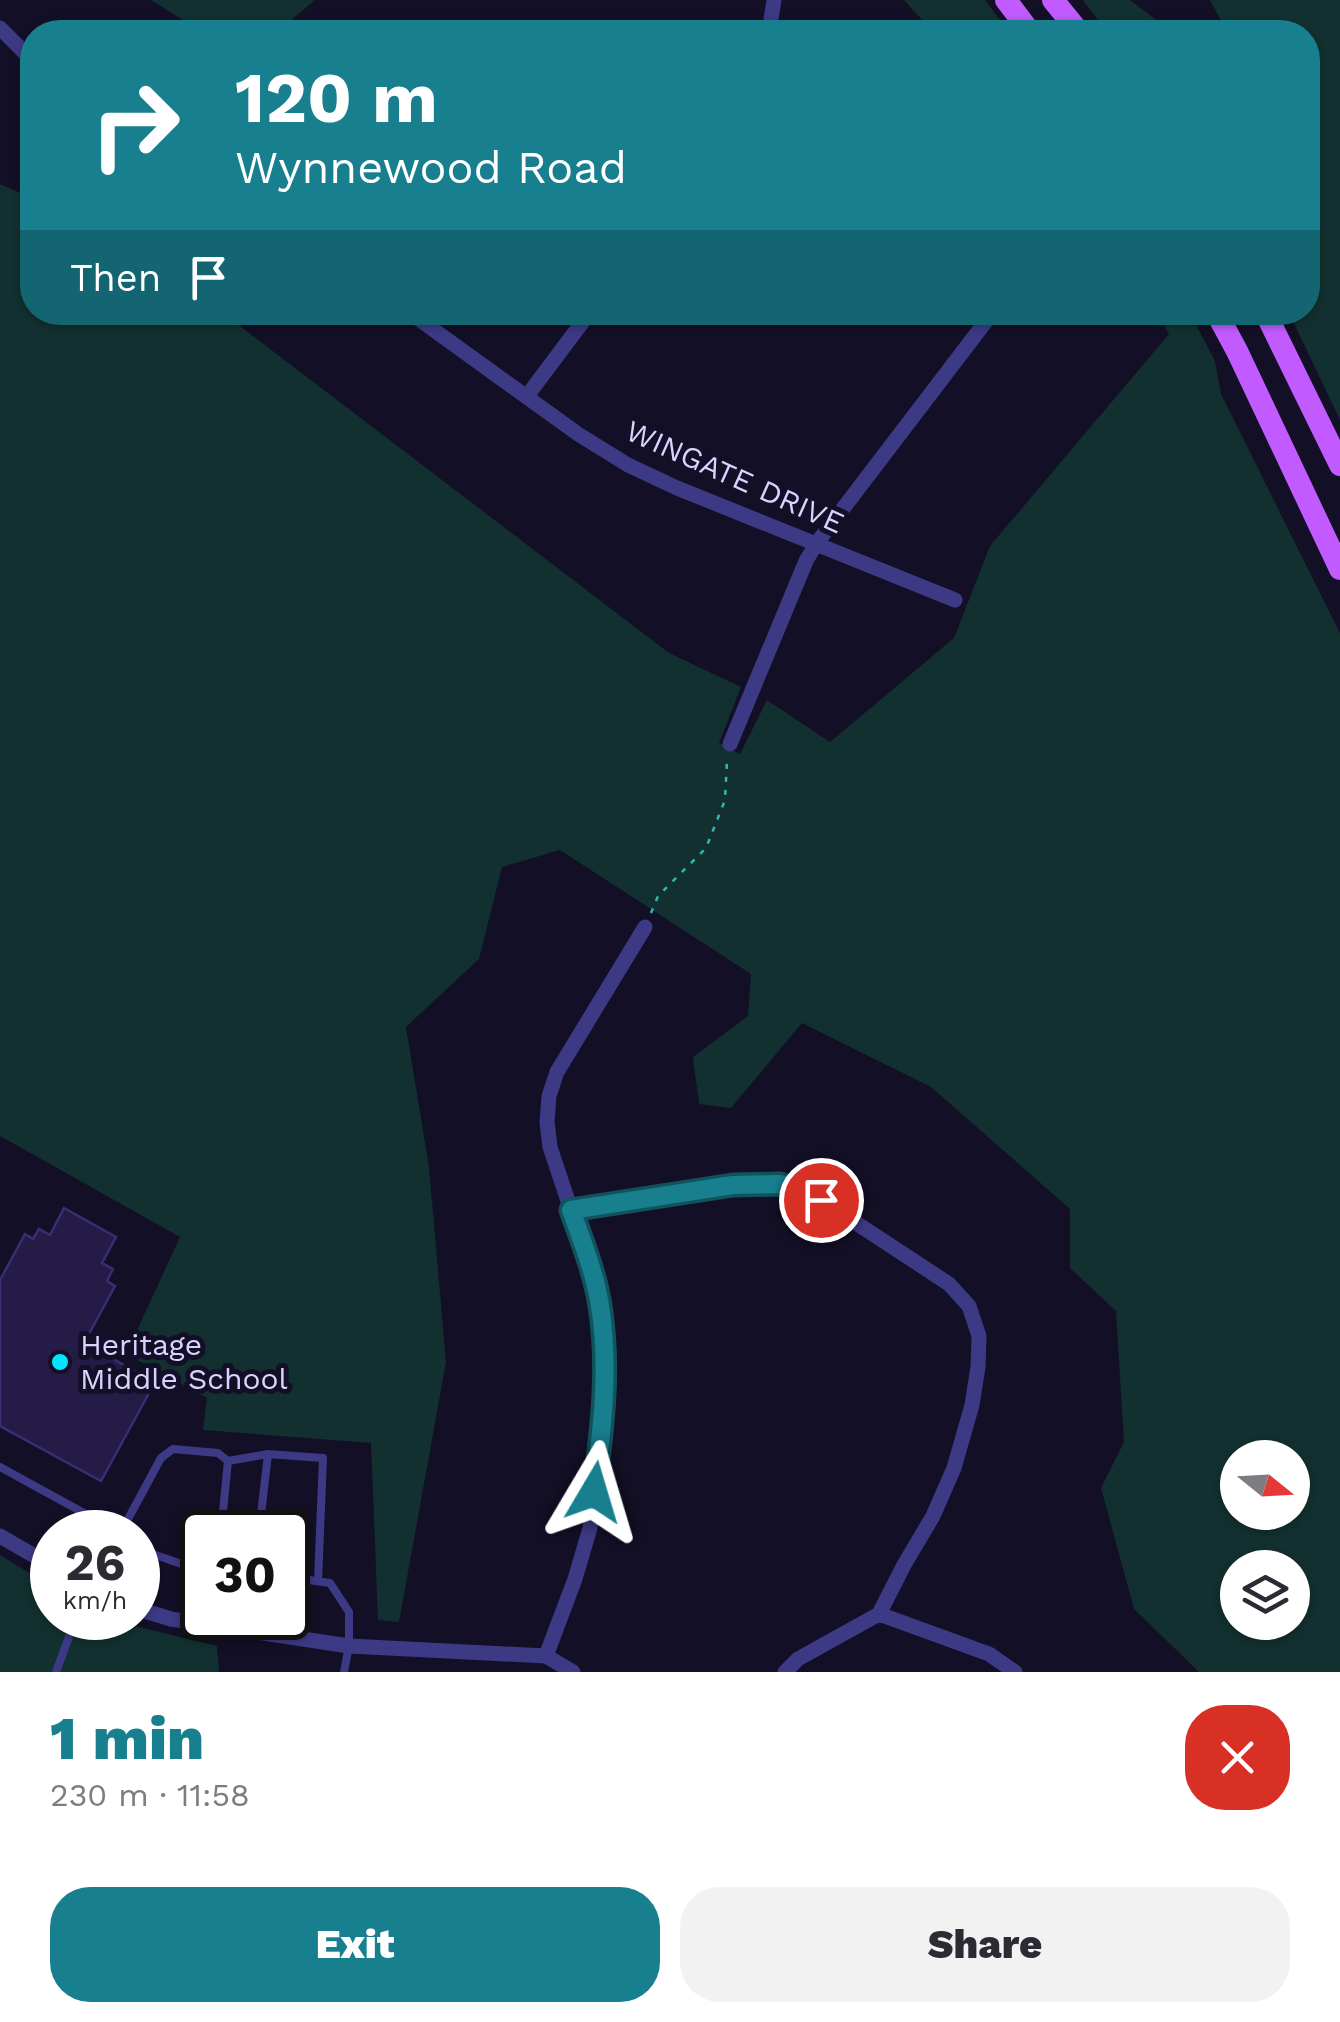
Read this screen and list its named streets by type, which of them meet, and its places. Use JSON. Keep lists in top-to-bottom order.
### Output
{
  "streets": {
    "street": ["WINGATE DRIVE"]
  },
  "places": ["Heritage Middle School"],
  "north": "right",
  "page": {
    "turn": ["120 m", "Wynnewood Road"],
    "then": "Then",
    "speed": "26 km/h",
    "limit": "30",
    "heading": ["1 min", "230 m · 11:58"],
    "buttons": ["Exit", "Share"]
  }
}
